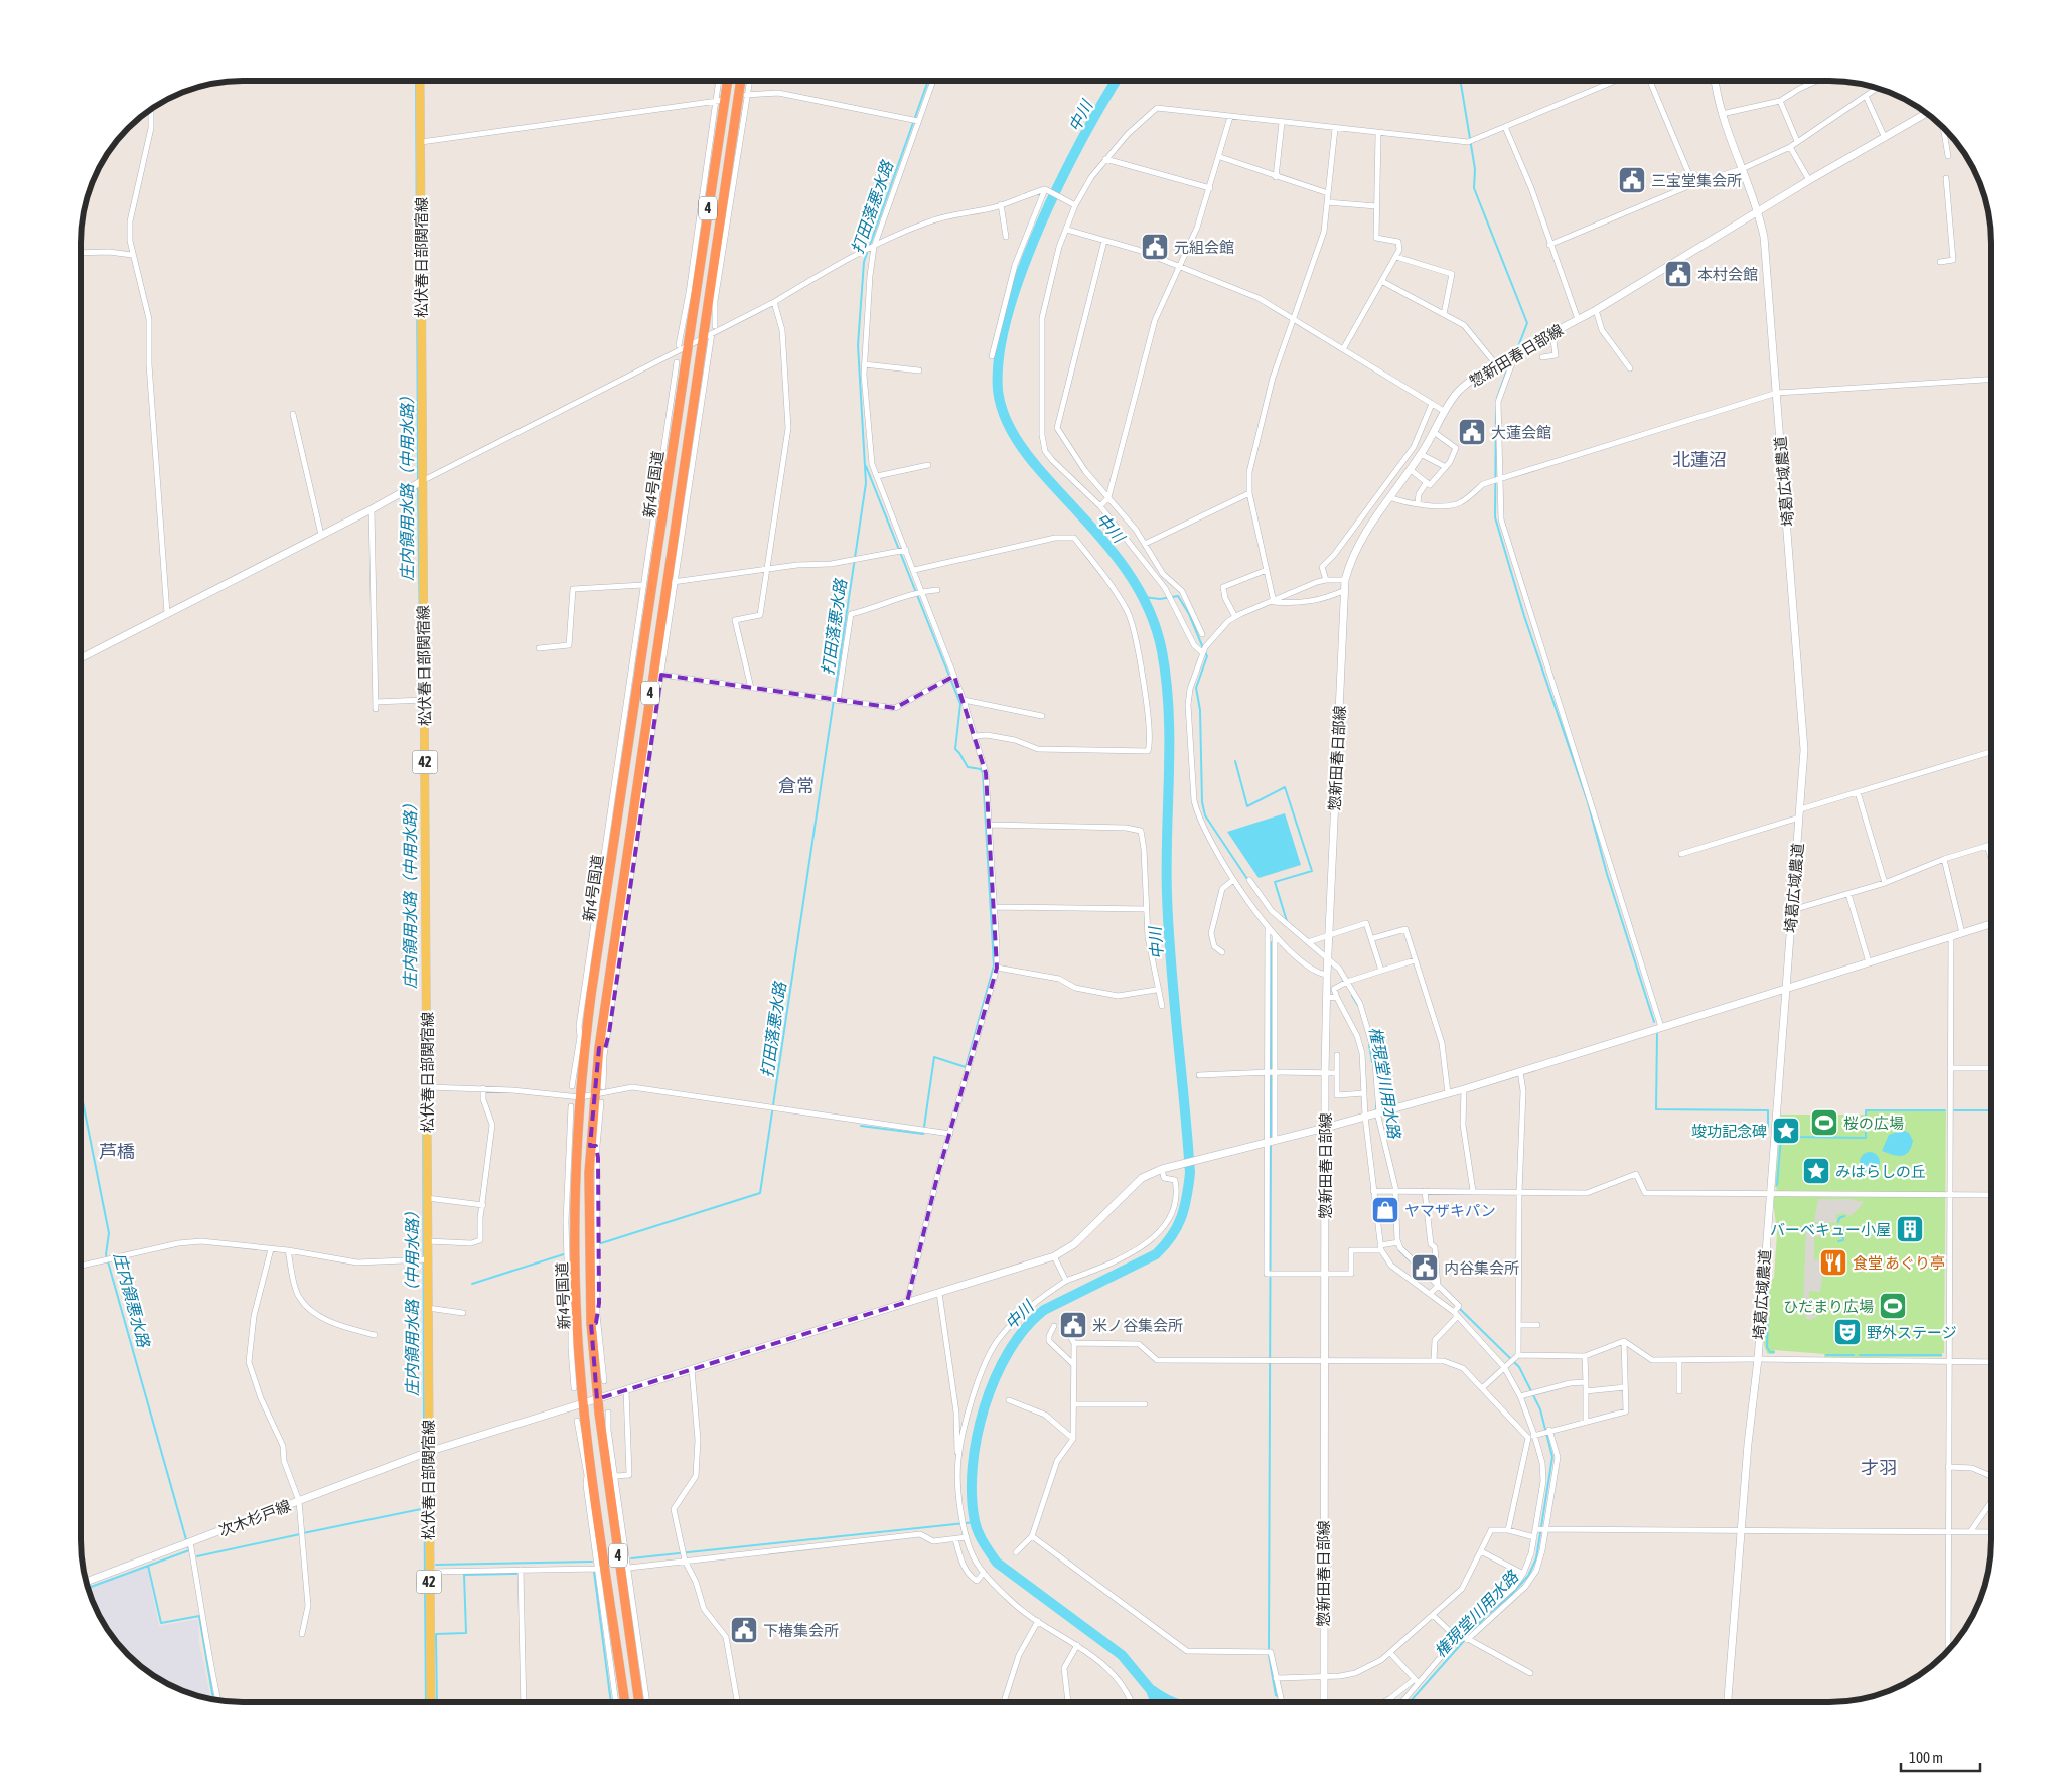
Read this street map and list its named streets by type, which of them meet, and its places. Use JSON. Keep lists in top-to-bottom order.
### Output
{
  "streets": {
    "highway": ["4", "新4号国道"],
    "main road": ["松伏春日部関宿線", "42"],
    "street": ["惣新田春日部線", "埼葛広域農道", "次木杉戸線"]
  },
  "crossings": [
    ["松伏春日部関宿線", "次木杉戸線"],
    ["惣新田春日部線", "埼葛広域農道"],
    ["惣新田春日部線", "次木杉戸線"],
    ["埼葛広域農道", "次木杉戸線"],
    ["新4号国道", "次木杉戸線"]
  ],
  "districts": [
    "北蓮沼",
    "倉常",
    "芦橋",
    "才羽"
  ],
  "water": [
    "中川",
    "打田落悪水路",
    "庄内領用水路（中用水路）",
    "権現堂川用水路",
    "庄内領悪水路"
  ],
  "places": {
    "public building": [
      "三宝堂集会所",
      "元組会館",
      "本村会館",
      "大蓮会館",
      "内谷集会所",
      "米ノ谷集会所",
      "下椿集会所"
    ],
    "sports": ["桜の広場", "ひだまり広場"],
    "place": ["竣功記念碑", "みはらしの丘"],
    "shop": ["ヤマザキパン"],
    "building": ["バーベキュー小屋"],
    "restaurant": ["食堂 あぐり亭"],
    "theatre": ["野外ステージ"]
  },
  "scale_bar": "100 m"
}
